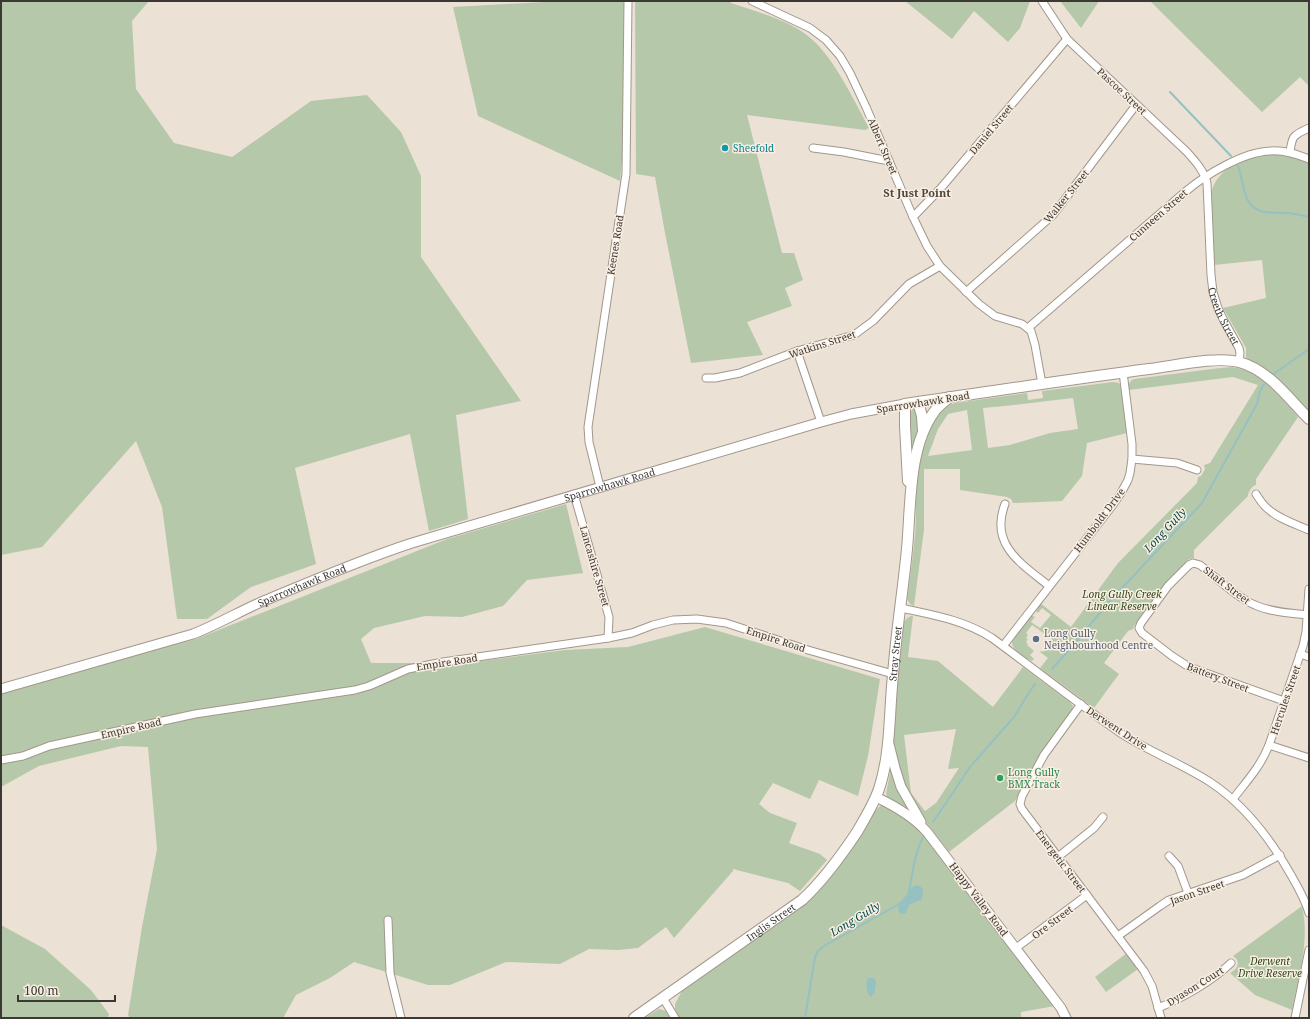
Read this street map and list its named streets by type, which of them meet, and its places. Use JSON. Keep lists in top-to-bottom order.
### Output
{
  "streets": {
    "main road": ["Sparrowhawk Road", "Stray Street", "Inglis Street"],
    "street": [
      "Pascoe Street",
      "Daniel Street",
      "Albert Street",
      "Walker Street",
      "Cunneen Street",
      "Keenes Road",
      "Creeth Street",
      "Watkins Street",
      "Humboldt Drive",
      "Lancashire Street",
      "Shaft Street",
      "Empire Road",
      "Battery Street",
      "Hercules Street",
      "Derwent Drive",
      "Energetic Street",
      "Jason Street",
      "Happy Valley Road",
      "Ore Street",
      "Dyason Court"
    ]
  },
  "crossings": [
    ["Pascoe Street", "Daniel Street"],
    ["Pascoe Street", "Walker Street"],
    ["Pascoe Street", "Cunneen Street"],
    ["Pascoe Street", "Creeth Street"],
    ["Daniel Street", "Albert Street"],
    ["Albert Street", "Walker Street"],
    ["Albert Street", "Cunneen Street"],
    ["Albert Street", "Watkins Street"],
    ["Cunneen Street", "Creeth Street"],
    ["Keenes Road", "Sparrowhawk Road"],
    ["Creeth Street", "Sparrowhawk Road"],
    ["Sparrowhawk Road", "Humboldt Drive"],
    ["Sparrowhawk Road", "Lancashire Street"],
    ["Sparrowhawk Road", "Stray Street"],
    ["Humboldt Drive", "Derwent Drive"],
    ["Lancashire Street", "Empire Road"],
    ["Shaft Street", "Battery Street"],
    ["Shaft Street", "Hercules Street"],
    ["Empire Road", "Stray Street"],
    ["Stray Street", "Derwent Drive"],
    ["Stray Street", "Happy Valley Road"],
    ["Stray Street", "Inglis Street"],
    ["Battery Street", "Hercules Street"],
    ["Hercules Street", "Derwent Drive"],
    ["Derwent Drive", "Energetic Street"],
    ["Derwent Drive", "Jason Street"],
    ["Energetic Street", "Jason Street"],
    ["Energetic Street", "Ore Street"],
    ["Energetic Street", "Dyason Court"],
    ["Happy Valley Road", "Inglis Street"],
    ["Happy Valley Road", "Ore Street"]
  ],
  "districts": ["St Just Point"],
  "water": ["Long Gully"],
  "parks": ["Long Gully Creek Linear Reserve", "Derwent Drive Reserve"],
  "places": ["Sheefold", "Long Gully Neighbourhood Centre", "Long Gully BMX Track"],
  "scale_bar": "100 m"
}
